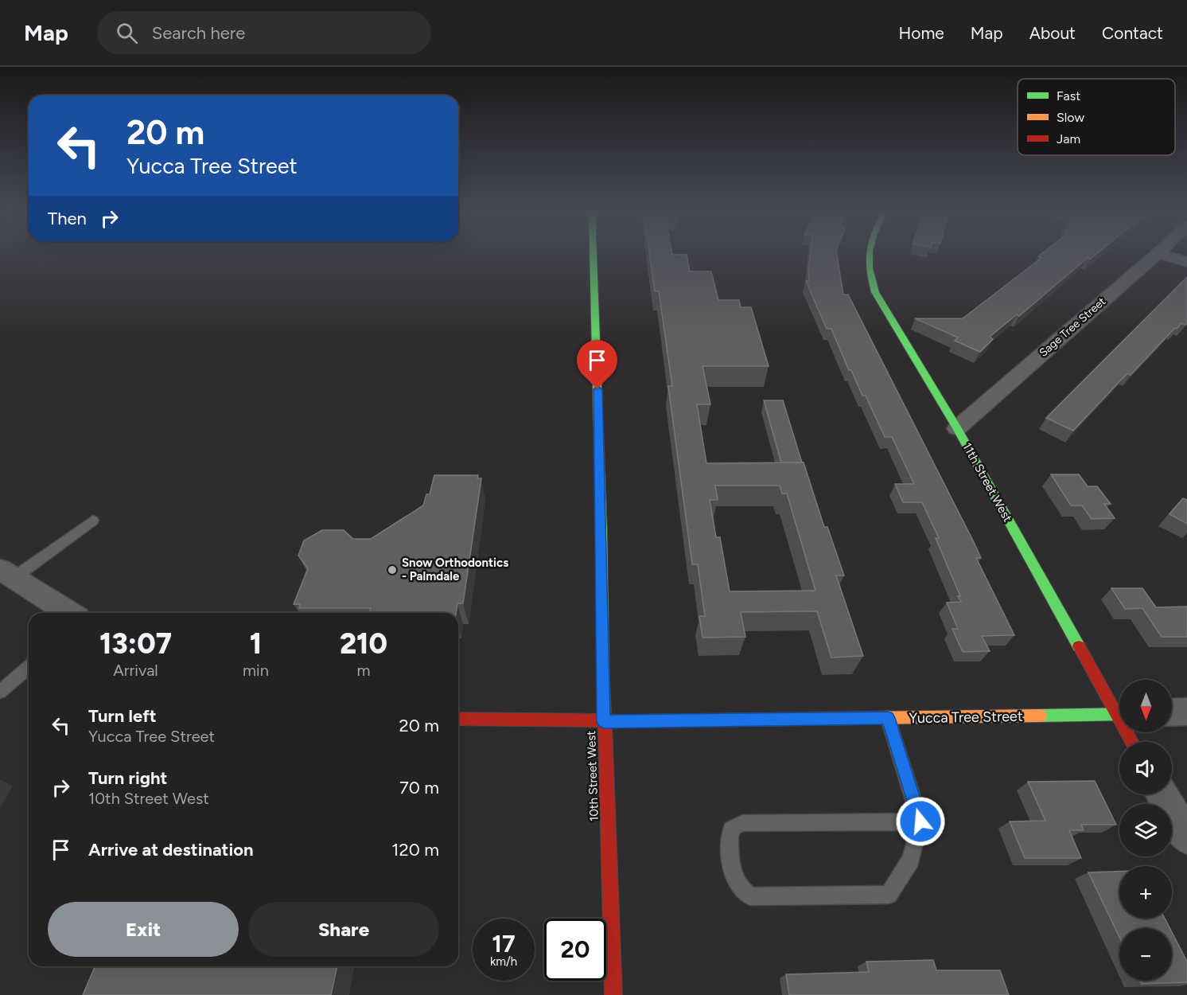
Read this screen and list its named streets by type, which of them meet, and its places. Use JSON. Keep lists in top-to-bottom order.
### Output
{
  "streets": {
    "street": [
      "Sage Tree Street",
      "11th Street West",
      "Yucca Tree Street",
      "10th Street West"
    ]
  },
  "crossings": [
    ["Sage Tree Street", "11th Street West"],
    ["11th Street West", "Yucca Tree Street"],
    ["Yucca Tree Street", "10th Street West"]
  ],
  "places": ["Snow Orthodontics - Palmdale"],
  "legend": ["Fast", "Slow", "Jam"],
  "north": "bottom",
  "page": {
    "header": "Map",
    "search": "Search here",
    "nav": [
      "Home",
      "Map",
      "About",
      "Contact"
    ],
    "turn": ["20 m", "Yucca Tree Street"],
    "then": "Then",
    "eta": [
      "13:07",
      "Arrival",
      "1",
      "min",
      "210",
      "m"
    ],
    "map_buttons": ["+", "−"],
    "list": [
      {
        "name": "Turn left",
        "note": "Yucca Tree Street",
        "value": "20 m"
      },
      {
        "name": "Turn right",
        "note": "10th Street West",
        "value": "70 m"
      },
      {
        "name": "Arrive at destination",
        "value": "120 m"
      }
    ],
    "buttons": ["Exit", "Share"],
    "speed": "17 km/h",
    "limit": "20"
  }
}
